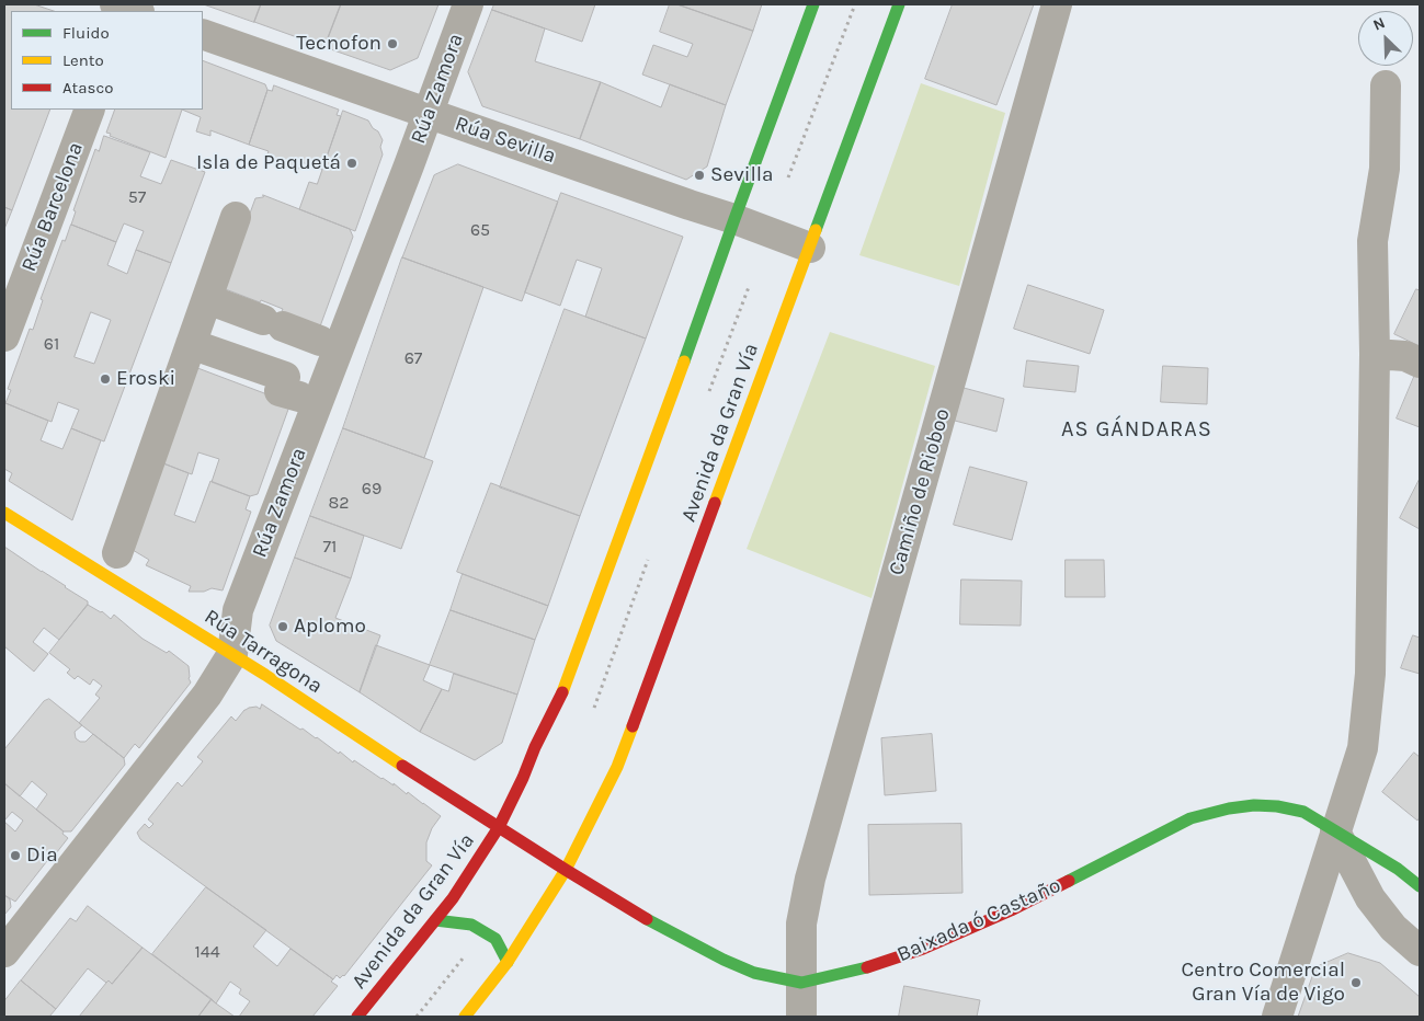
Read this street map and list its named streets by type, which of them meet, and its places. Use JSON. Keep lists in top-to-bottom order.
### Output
{
  "streets": {
    "main road": ["Avenida da Gran Vía", "Rúa Tarragona", "Baixada ó Castaño"],
    "street": [
      "Rúa Zamora",
      "Rúa Sevilla",
      "Rúa Barcelona",
      "Camiño de Rioboo"
    ]
  },
  "crossings": [
    ["Rúa Zamora", "Rúa Sevilla"],
    ["Rúa Zamora", "Rúa Tarragona"],
    ["Rúa Sevilla", "Avenida da Gran Vía"],
    ["Avenida da Gran Vía", "Rúa Tarragona"],
    ["Avenida da Gran Vía", "Baixada ó Castaño"],
    ["Camiño de Rioboo", "Baixada ó Castaño"]
  ],
  "districts": ["AS GÁNDARAS"],
  "places": [
    "Tecnofon",
    "Isla de Paquetá",
    "Sevilla",
    "Eroski",
    "Aplomo",
    "Dia",
    "Centro Comercial Gran Vía de Vigo"
  ],
  "house_numbers": [
    "57",
    "65",
    "61",
    "67",
    "69",
    "82",
    "71",
    "144"
  ],
  "legend": ["Fluido", "Lento", "Atasco"],
  "north": "top left"
}
